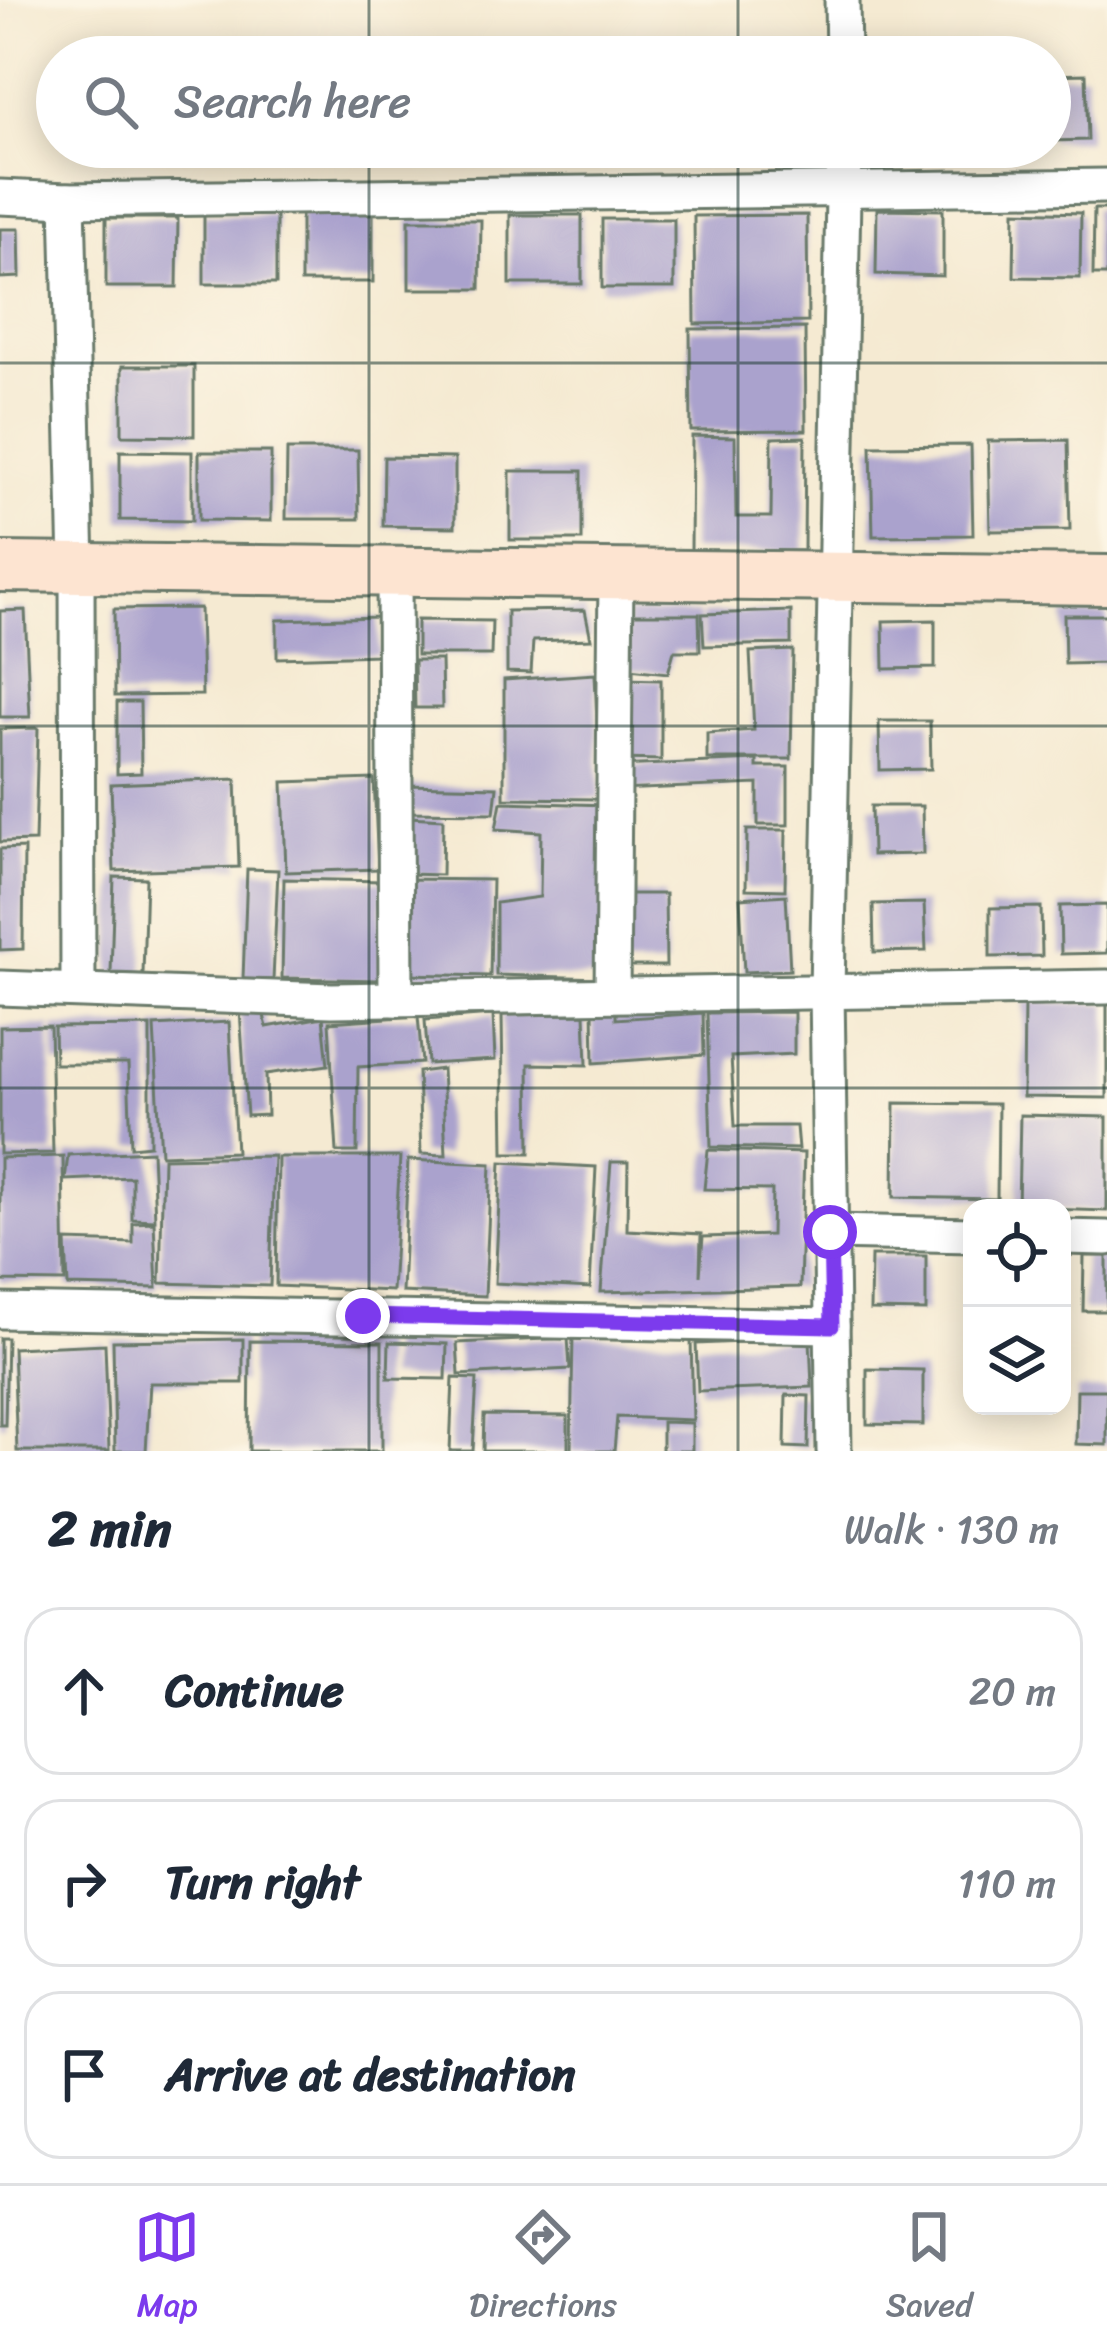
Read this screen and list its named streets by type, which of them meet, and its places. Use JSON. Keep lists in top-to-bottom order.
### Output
{
  "page": {
    "search": "Search here",
    "heading": ["2 min", "Walk · 130 m"],
    "list": [
      ["Continue", "20 m"],
      ["Turn right", "110 m"],
      "Arrive at destination"
    ],
    "nav": ["Map", "Directions", "Saved"]
  }
}
